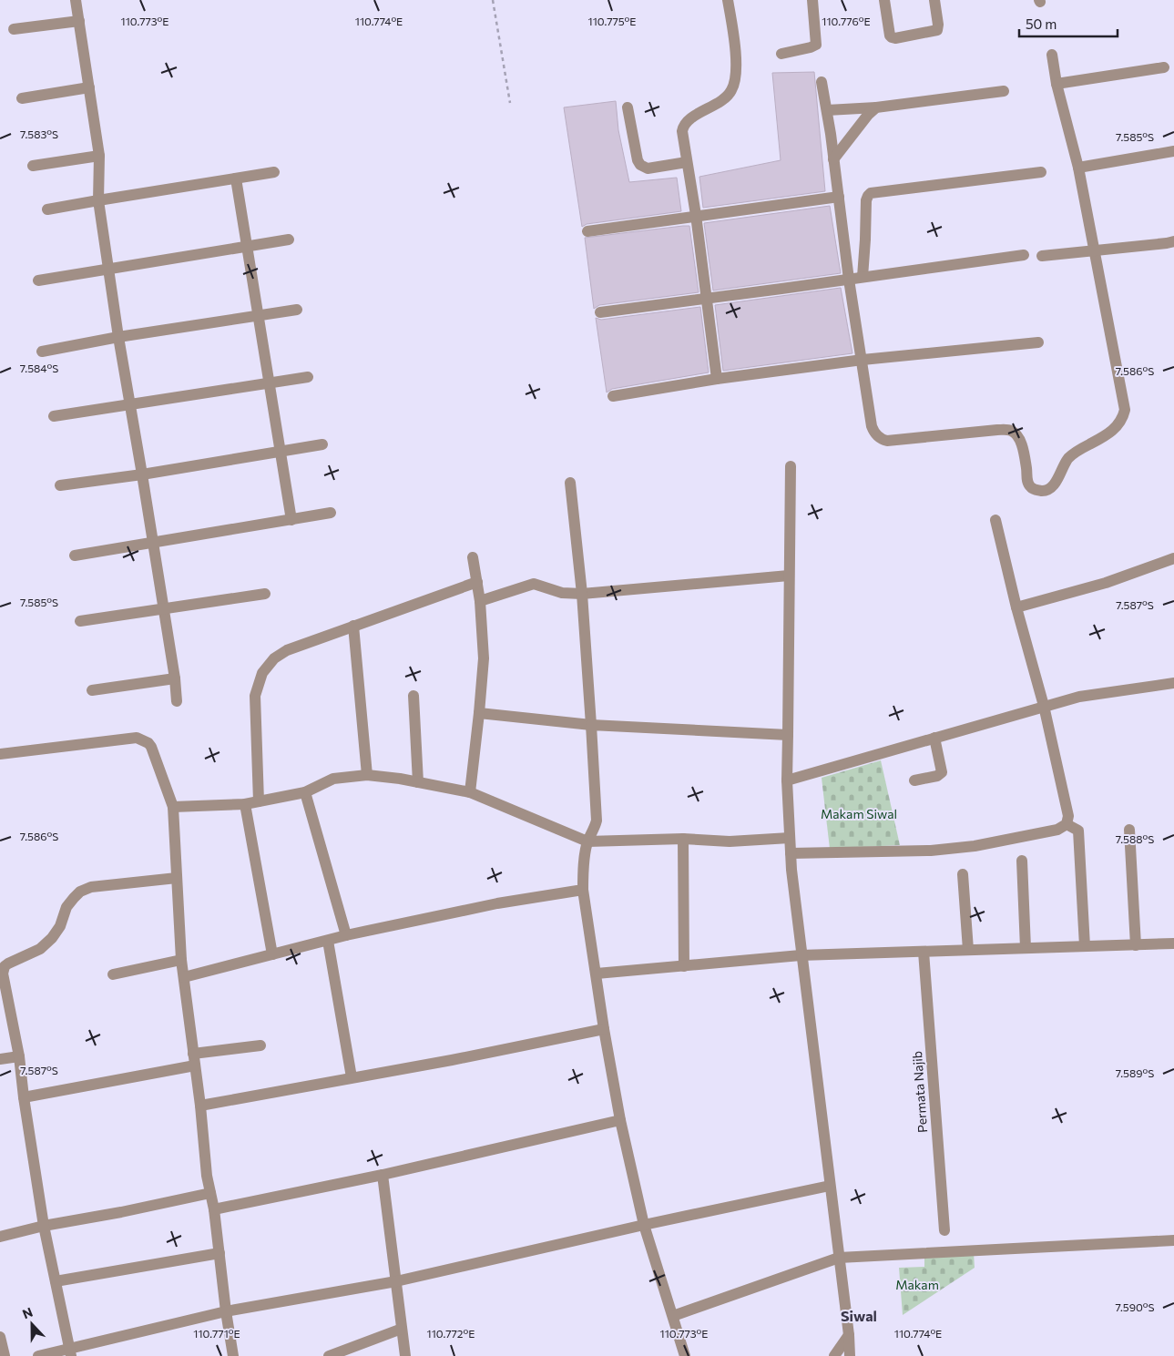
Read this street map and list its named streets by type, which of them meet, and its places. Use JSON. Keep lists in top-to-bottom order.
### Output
{
  "streets": {
    "street": ["Permata Najib"]
  },
  "districts": ["Siwal"],
  "parks": ["Makam Siwal", "Makam"],
  "scale_bar": "50 m",
  "north": "top",
  "coordinates": [
    "110.773°E",
    "110.774°E",
    "110.775°E",
    "110.776°E",
    "7.583°S",
    "7.585°S",
    "7.584°S",
    "7.586°S",
    "7.587°S",
    "7.588°S",
    "7.589°S",
    "7.590°S",
    "110.771°E",
    "110.772°E"
  ]
}
